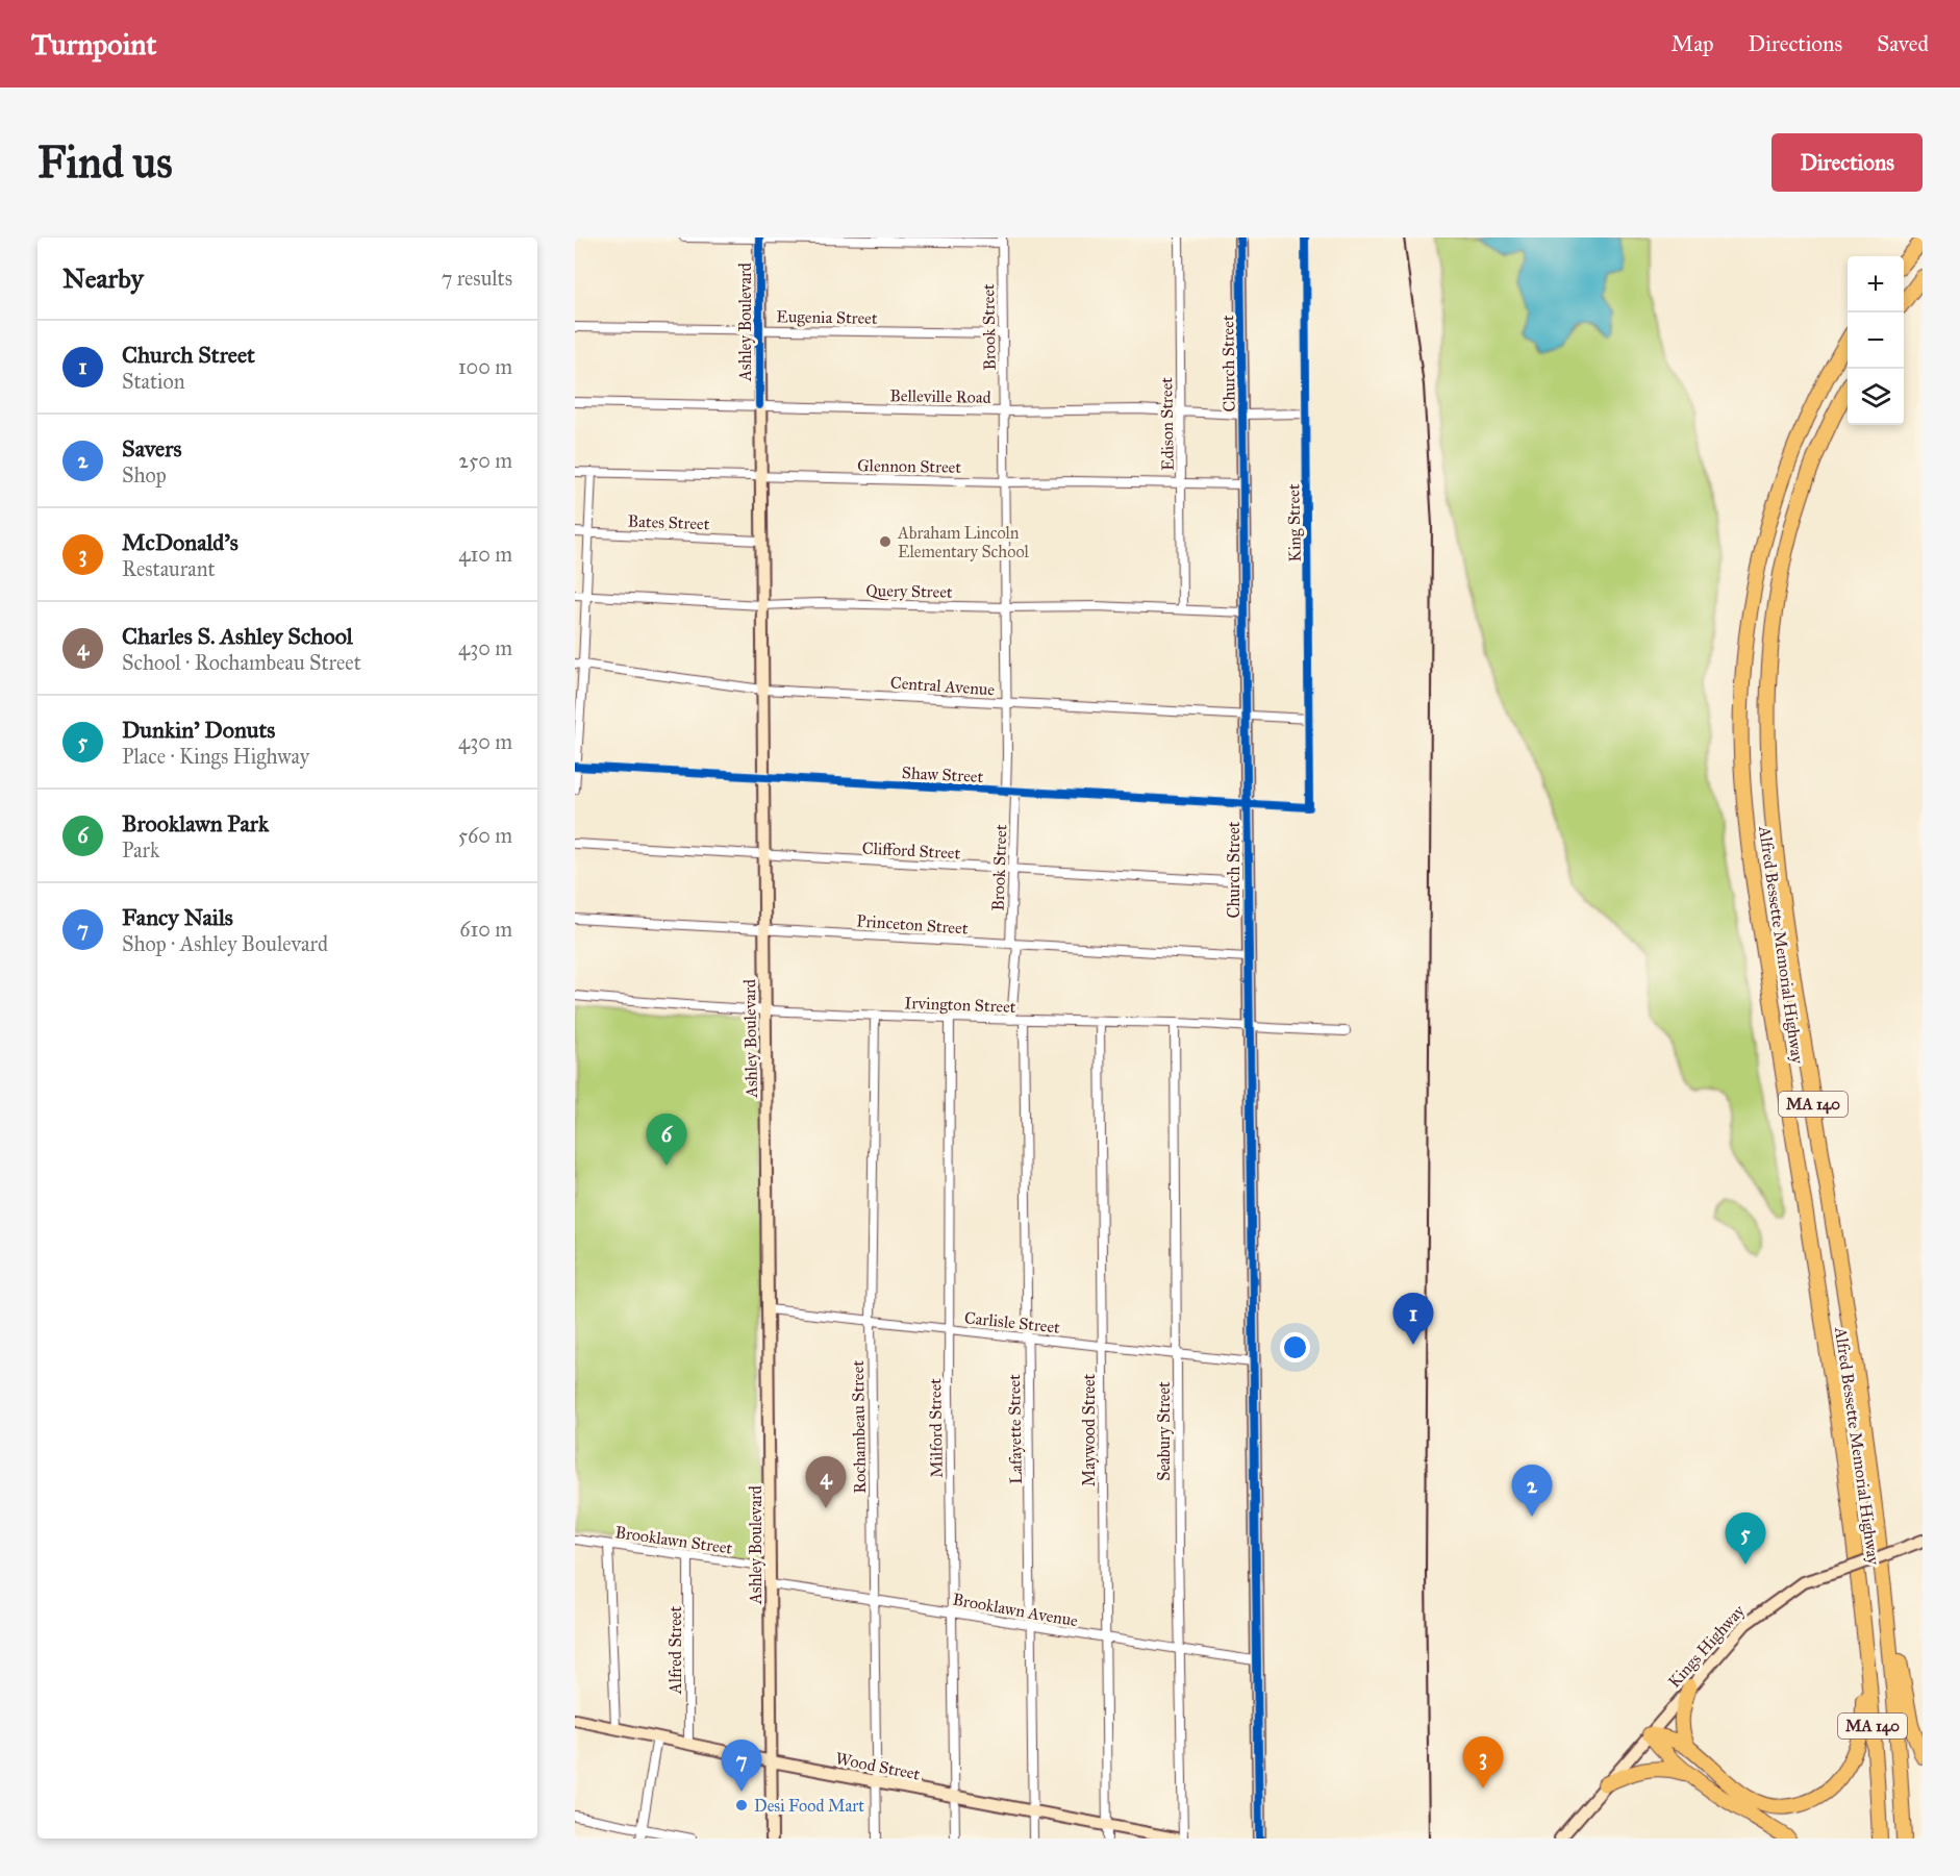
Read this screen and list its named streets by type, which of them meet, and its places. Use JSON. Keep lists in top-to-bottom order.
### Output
{
  "streets": {
    "highway": ["Alfred Bessette Memorial Highway", "MA 140"],
    "main road": [
      "Ashley Boulevard",
      "Church Street",
      "Kings Highway",
      "Wood Street"
    ],
    "street": [
      "Eugenia Street",
      "Brook Street",
      "Belleville Road",
      "Edison Street",
      "Glennon Street",
      "Bates Street",
      "King Street",
      "Query Street",
      "Central Avenue",
      "Shaw Street",
      "Clifford Street",
      "Princeton Street",
      "Irvington Street",
      "Carlisle Street",
      "Rochambeau Street",
      "Milford Street",
      "Lafayette Street",
      "Maywood Street",
      "Seabury Street",
      "Brooklawn Street",
      "Brooklawn Avenue",
      "Alfred Street"
    ]
  },
  "crossings": [
    ["Eugenia Street", "Ashley Boulevard"],
    ["Eugenia Street", "Brook Street"],
    ["Ashley Boulevard", "Belleville Road"],
    ["Ashley Boulevard", "Glennon Street"],
    ["Ashley Boulevard", "Bates Street"],
    ["Ashley Boulevard", "Query Street"],
    ["Ashley Boulevard", "Central Avenue"],
    ["Ashley Boulevard", "Shaw Street"],
    ["Ashley Boulevard", "Clifford Street"],
    ["Ashley Boulevard", "Princeton Street"],
    ["Ashley Boulevard", "Irvington Street"],
    ["Ashley Boulevard", "Carlisle Street"],
    ["Ashley Boulevard", "Brooklawn Street"],
    ["Ashley Boulevard", "Brooklawn Avenue"],
    ["Ashley Boulevard", "Wood Street"],
    ["Brook Street", "Belleville Road"],
    ["Brook Street", "Glennon Street"],
    ["Brook Street", "Query Street"],
    ["Brook Street", "Central Avenue"],
    ["Brook Street", "Shaw Street"],
    ["Brook Street", "Clifford Street"],
    ["Brook Street", "Princeton Street"],
    ["Brook Street", "Irvington Street"],
    ["Church Street", "Belleville Road"],
    ["Church Street", "Glennon Street"],
    ["Church Street", "Query Street"],
    ["Church Street", "Central Avenue"],
    ["Church Street", "Shaw Street"],
    ["Church Street", "Clifford Street"],
    ["Church Street", "Princeton Street"],
    ["Church Street", "Irvington Street"],
    ["Church Street", "Carlisle Street"],
    ["Church Street", "Brooklawn Avenue"],
    ["Belleville Road", "Edison Street"],
    ["Belleville Road", "King Street"],
    ["Edison Street", "Glennon Street"],
    ["Edison Street", "Query Street"],
    ["King Street", "Central Avenue"],
    ["King Street", "Shaw Street"],
    ["Irvington Street", "Rochambeau Street"],
    ["Irvington Street", "Milford Street"],
    ["Irvington Street", "Lafayette Street"],
    ["Irvington Street", "Maywood Street"],
    ["Irvington Street", "Seabury Street"],
    ["Carlisle Street", "Rochambeau Street"],
    ["Carlisle Street", "Milford Street"],
    ["Carlisle Street", "Lafayette Street"],
    ["Carlisle Street", "Maywood Street"],
    ["Carlisle Street", "Seabury Street"],
    ["Rochambeau Street", "Brooklawn Avenue"],
    ["Rochambeau Street", "Wood Street"],
    ["Milford Street", "Brooklawn Avenue"],
    ["Milford Street", "Wood Street"],
    ["Lafayette Street", "Brooklawn Avenue"],
    ["Lafayette Street", "Wood Street"],
    ["Maywood Street", "Brooklawn Avenue"],
    ["Maywood Street", "Wood Street"],
    ["Seabury Street", "Brooklawn Avenue"],
    ["Brooklawn Street", "Alfred Street"],
    ["Alfred Street", "Wood Street"]
  ],
  "places": ["Abraham Lincoln Elementary School", "Desi Food Mart"],
  "page": {
    "header": "Turnpoint",
    "nav": ["Map", "Directions", "Saved"],
    "buttons": "Directions",
    "title": "Find us",
    "heading": ["Nearby", "7 results"],
    "map_buttons": ["+", "−"],
    "list": [
      {
        "mark": "1",
        "name": "Church Street",
        "note": "Station",
        "value": "100 m"
      },
      {
        "mark": "2",
        "name": "Savers",
        "note": "Shop",
        "value": "250 m"
      },
      {
        "mark": "3",
        "name": "McDonald's",
        "note": "Restaurant",
        "value": "410 m"
      },
      {
        "mark": "4",
        "name": "Charles S. Ashley School",
        "note": "School · Rochambeau Street",
        "value": "430 m"
      },
      {
        "mark": "5",
        "name": "Dunkin' Donuts",
        "note": "Place · Kings Highway",
        "value": "430 m"
      },
      {
        "mark": "6",
        "name": "Brooklawn Park",
        "note": "Park",
        "value": "560 m"
      },
      {
        "mark": "7",
        "name": "Fancy Nails",
        "note": "Shop · Ashley Boulevard",
        "value": "610 m"
      }
    ],
    "pins": [
      "6",
      "1",
      "4",
      "2",
      "5",
      "3",
      "7"
    ]
  }
}
